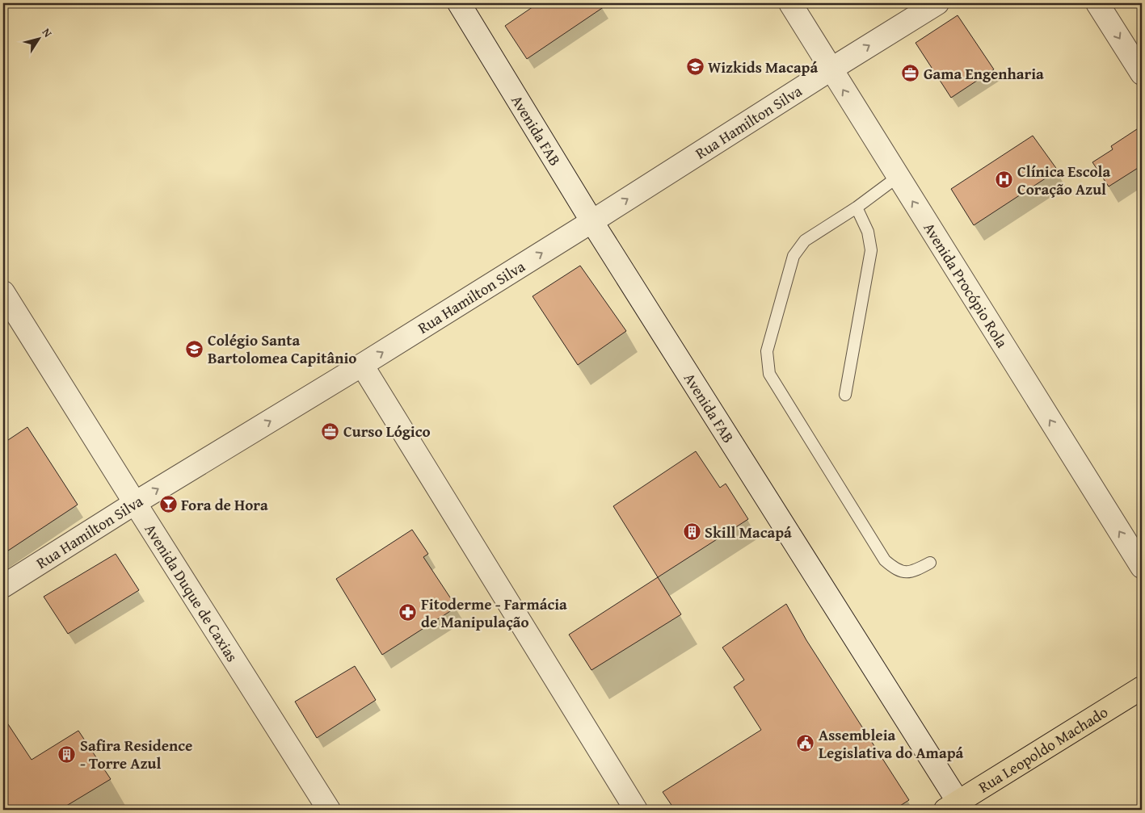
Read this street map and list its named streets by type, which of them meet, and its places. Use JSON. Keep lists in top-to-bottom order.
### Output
{
  "streets": {
    "main road": ["Rua Leopoldo Machado"],
    "street": [
      "Rua Hamilton Silva",
      "Avenida FAB",
      "Avenida Procópio Rola",
      "Avenida Duque de Caxias"
    ]
  },
  "crossings": [
    ["Rua Hamilton Silva", "Avenida FAB"],
    ["Rua Hamilton Silva", "Avenida Procópio Rola"],
    ["Rua Hamilton Silva", "Avenida Duque de Caxias"],
    ["Avenida FAB", "Rua Leopoldo Machado"]
  ],
  "one_way": ["Rua Hamilton Silva", "Avenida Procópio Rola"],
  "places": {
    "school or university": ["Wizkids Macapá", "Colégio Santa Bartolomea Capitânio"],
    "office": ["Gama Engenharia", "Curso Lógico"],
    "hospital": ["Clínica Escola Coração Azul"],
    "bar": ["Fora de Hora"],
    "building": ["Skill Macapá", "Safira Residence - Torre Azul"],
    "pharmacy": ["Fitoderme - Farmácia de Manipulação"],
    "public building": ["Assembleia Legislativa do Amapá"]
  },
  "north": "top right"
}
